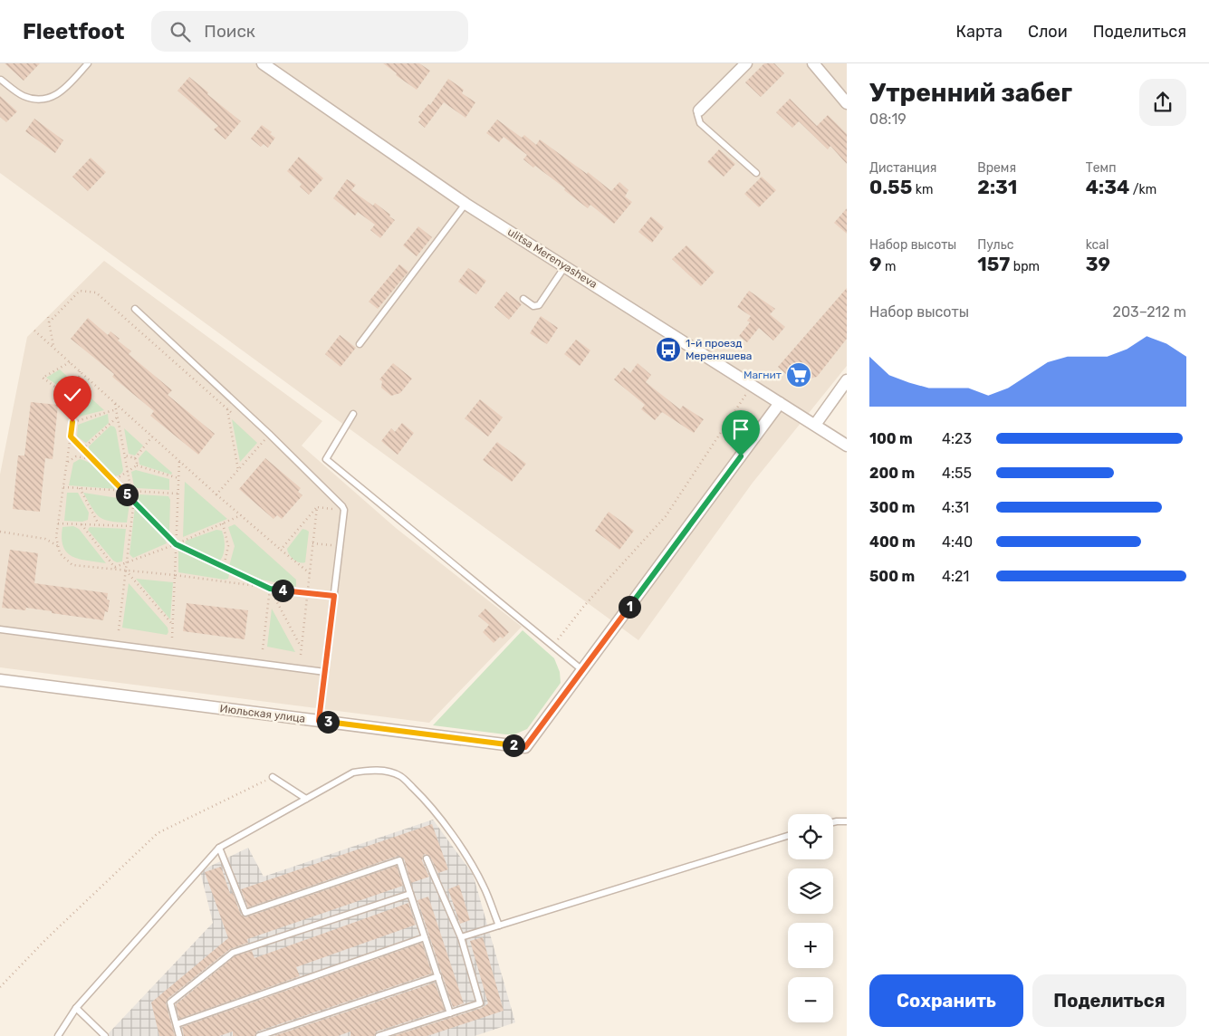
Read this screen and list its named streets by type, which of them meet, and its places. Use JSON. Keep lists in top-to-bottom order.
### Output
{
  "streets": {
    "street": ["ulitsa Merenyasheva", "Июльская улица"]
  },
  "places": {
    "bus stop": ["1-й проезд Мереняшева"],
    "supermarket": ["Магнит"]
  },
  "page": {
    "header": "Fleetfoot",
    "search": "Поиск",
    "nav": ["Карта", "Слои", "Поделиться"],
    "heading": ["Утренний забег", "08:19"],
    "stats": [
      ["Дистанция", "0.55 km"],
      ["Время", "2:31"],
      ["Темп", "4:34 /km"],
      ["Набор высоты", "9 m"],
      ["Пульс", "157 bpm"],
      ["kcal", "39"]
    ],
    "chart": ["Набор высоты", "203–212 m"],
    "list": [
      {
        "name": "100 m",
        "note": "4:23"
      },
      {
        "name": "200 m",
        "note": "4:55"
      },
      {
        "name": "300 m",
        "note": "4:31"
      },
      {
        "name": "400 m",
        "note": "4:40"
      },
      {
        "name": "500 m",
        "note": "4:21"
      }
    ],
    "pins": [
      "5",
      "4",
      "1",
      "3",
      "2"
    ],
    "map_buttons": ["+", "−"],
    "buttons": ["Сохранить", "Поделиться"]
  }
}
